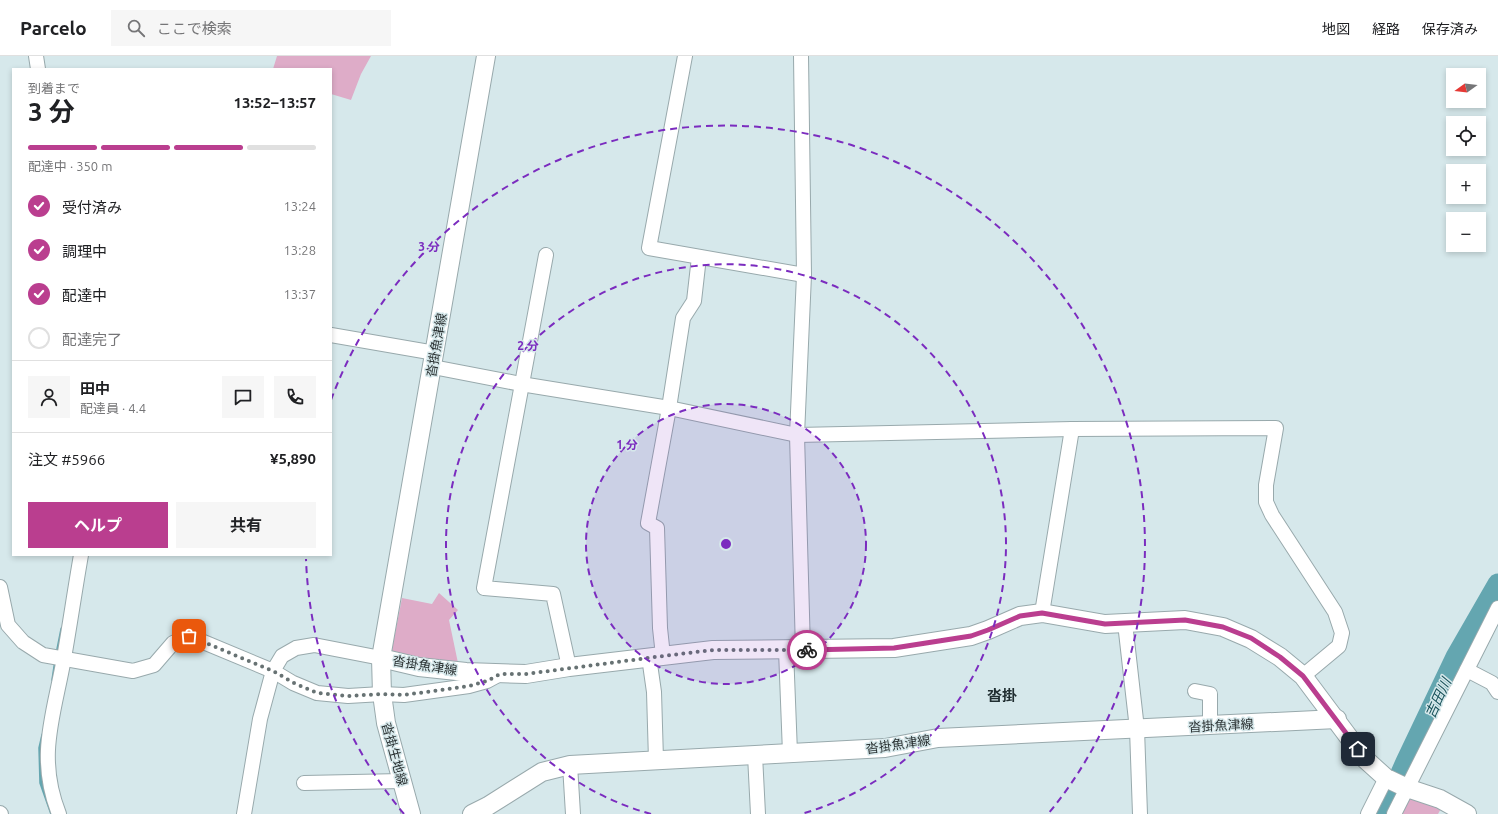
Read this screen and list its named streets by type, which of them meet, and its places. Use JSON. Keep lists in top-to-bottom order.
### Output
{
  "streets": {
    "main road": ["沓掛魚津線", "沓掛生地線"]
  },
  "crossings": [
    ["沓掛魚津線", "沓掛生地線"]
  ],
  "districts": ["沓掛"],
  "water": ["吉田川"],
  "north": "left",
  "page": {
    "header": "Parcelo",
    "search": "ここで検索",
    "nav": ["地図", "経路", "保存済み"],
    "map_buttons": ["+", "−"],
    "heading": ["3 分", "到着まで", "13:52–13:57"],
    "panel": [
      "田中",
      "配達員 · 4.4",
      "注文 #5966",
      "¥5,890"
    ],
    "bar": "配達中 · 350 m",
    "list": [
      ["受付済み", "13:24"],
      ["調理中", "13:28"],
      ["配達中", "13:37"],
      "配達完了"
    ],
    "buttons": ["ヘルプ", "共有"]
  },
  "rings": ["3 分", "2 分", "1 分"]
}
